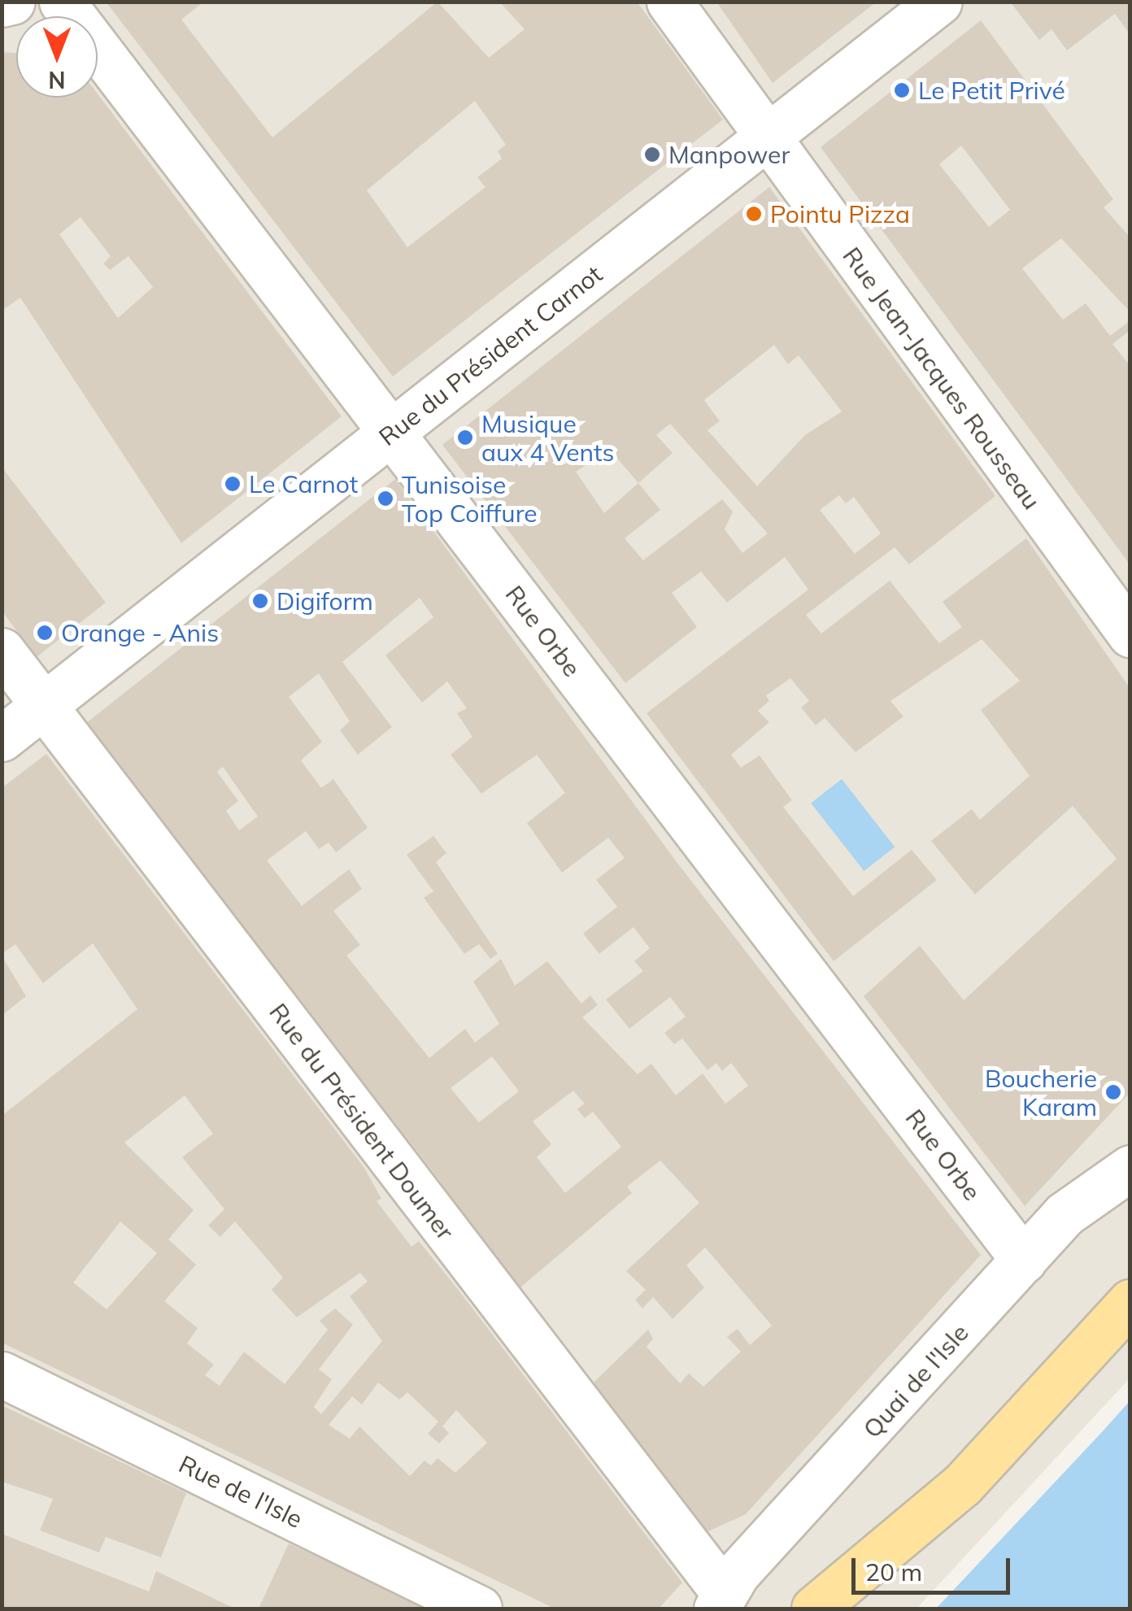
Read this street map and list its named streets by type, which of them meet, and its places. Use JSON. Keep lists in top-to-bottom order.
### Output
{
  "streets": {
    "street": [
      "Rue du Président Carnot",
      "Rue Jean-Jacques Rousseau",
      "Rue Orbe",
      "Rue du Président Doumer",
      "Quai de l'Isle",
      "Rue de l'Isle"
    ]
  },
  "crossings": [
    ["Rue du Président Carnot", "Rue Jean-Jacques Rousseau"],
    ["Rue du Président Carnot", "Rue Orbe"],
    ["Rue du Président Carnot", "Rue du Président Doumer"],
    ["Rue Orbe", "Quai de l'Isle"],
    ["Rue du Président Doumer", "Quai de l'Isle"]
  ],
  "places": [
    "Le Petit Privé",
    "Manpower",
    "Pointu Pizza",
    "Musique aux 4 Vents",
    "Le Carnot",
    "Tunisoise Top Coiffure",
    "Digiform",
    "Orange - Anis",
    "Boucherie Karam"
  ],
  "scale_bar": "20 m",
  "north": "bottom"
}
